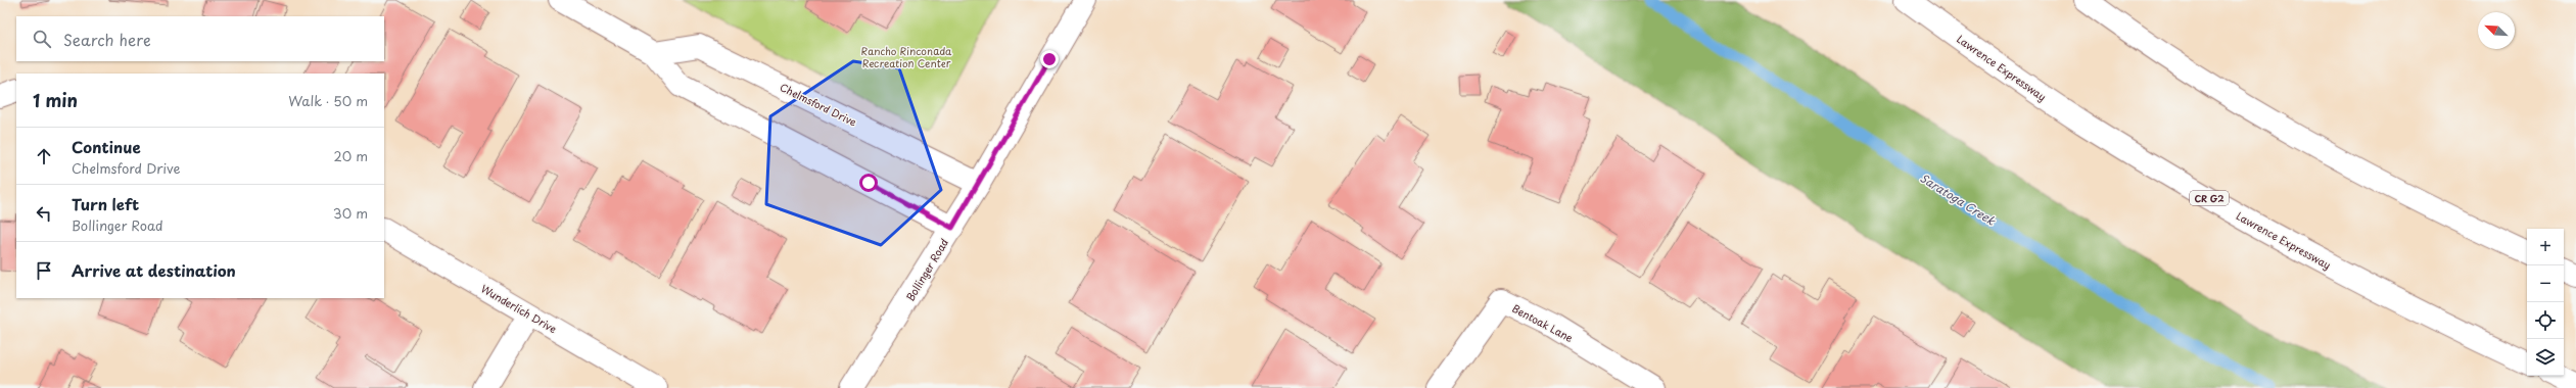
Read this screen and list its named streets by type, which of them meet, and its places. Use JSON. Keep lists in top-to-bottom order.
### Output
{
  "streets": {
    "main road": [
      "Lawrence Expressway",
      "Chelmsford Drive",
      "CR G2",
      "Bollinger Road",
      "Wunderlich Drive",
      "Bentoak Lane"
    ]
  },
  "crossings": [
    ["Chelmsford Drive", "Bollinger Road"]
  ],
  "water": ["Saratoga Creek"],
  "parks": ["Rancho Rinconada Recreation Center"],
  "north": "top left",
  "page": {
    "search": "Search here",
    "heading": ["1 min", "Walk · 50 m"],
    "list": [
      ["Continue", "Chelmsford Drive", "20 m"],
      ["Turn left", "Bollinger Road", "30 m"],
      "Arrive at destination"
    ],
    "map_buttons": ["+", "−"]
  }
}
